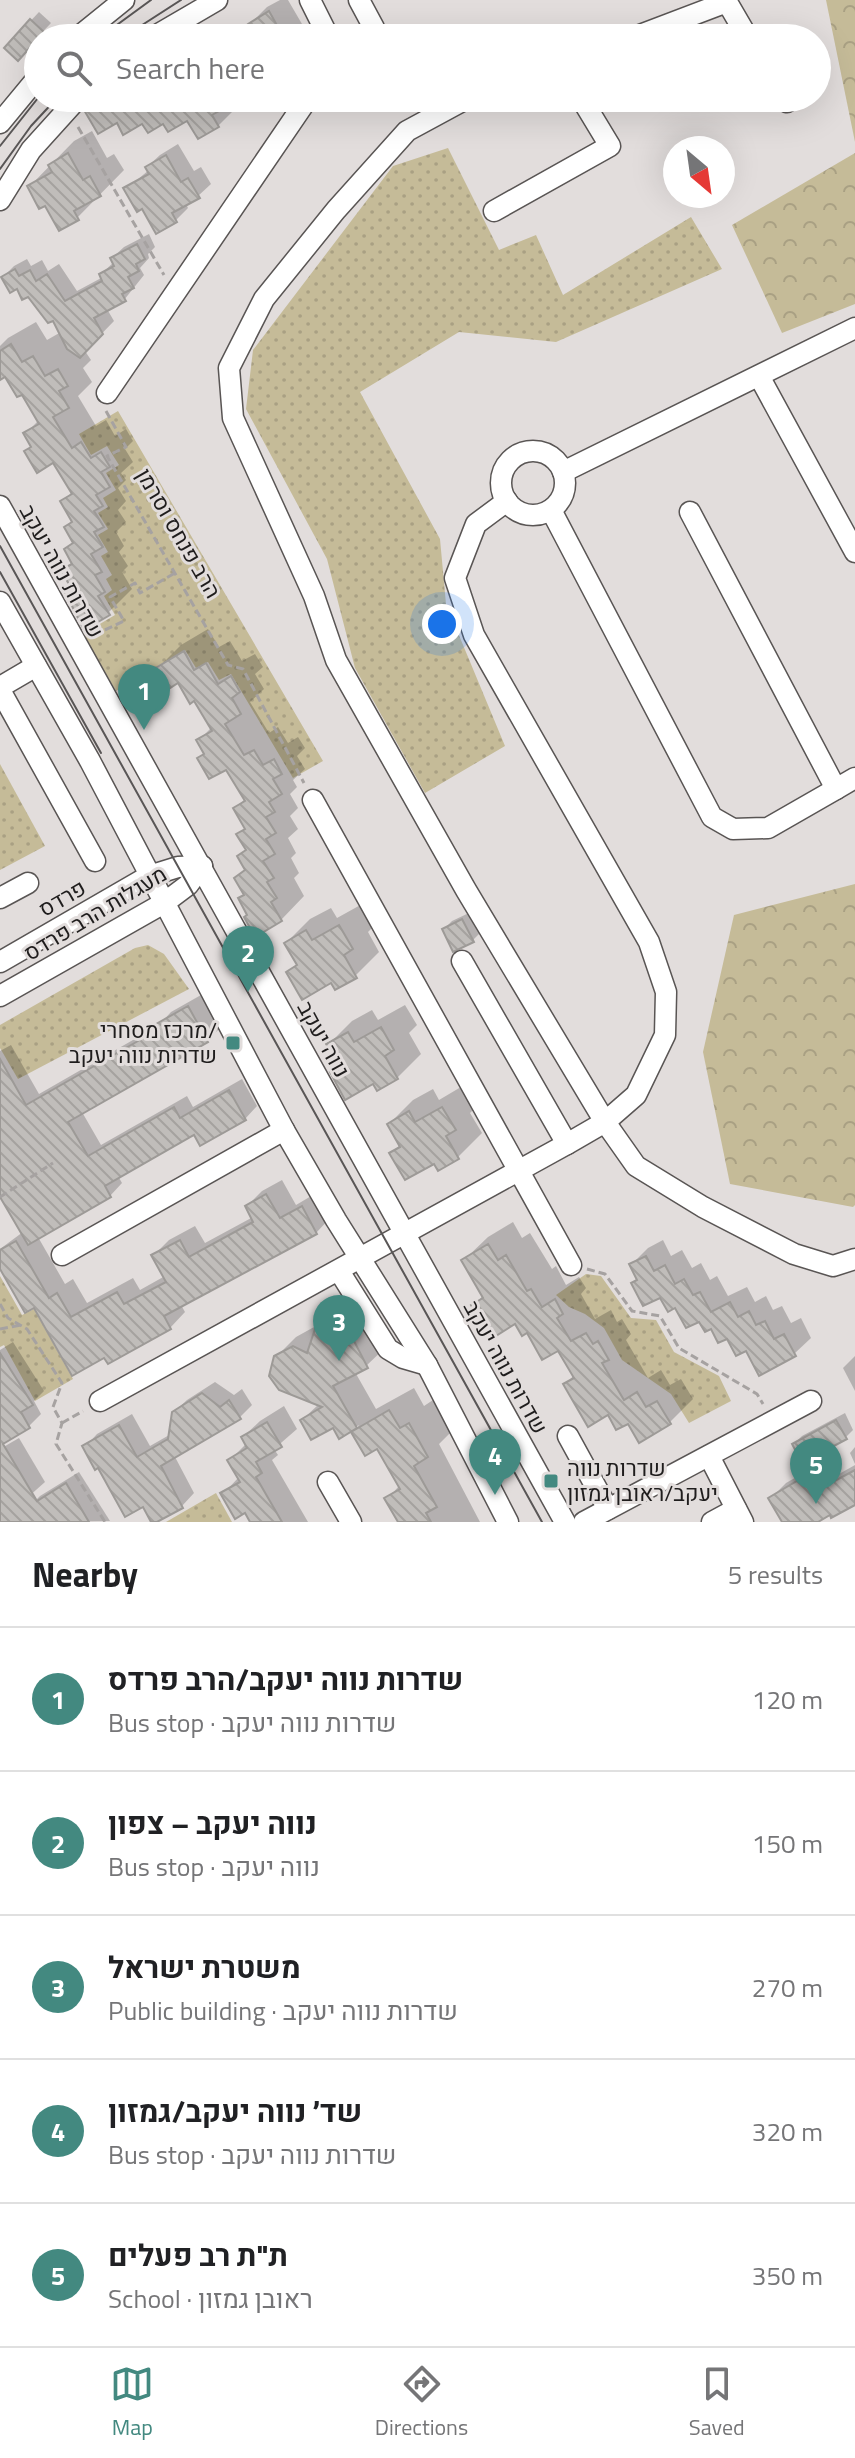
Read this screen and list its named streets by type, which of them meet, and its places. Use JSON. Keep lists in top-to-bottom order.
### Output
{
  "streets": {
    "street": [
      "שדרות נווה יעקב",
      "פרדס",
      "מעגלות הרב פרדס",
      "נווה יעקב"
    ],
    "path": ["הרב פנחס וסרמן"]
  },
  "crossings": [
    ["שדרות נווה יעקב", "מעגלות הרב פרדס"],
    ["שדרות נווה יעקב", "נווה יעקב"],
    ["פרדס", "מעגלות הרב פרדס"],
    ["מעגלות הרב פרדס", "נווה יעקב"]
  ],
  "places": {
    "transit": ["מרכז מסחרי/ שדרות נווה יעקב", "שדרות נווה יעקב/ראובן גמזון"]
  },
  "north": "bottom right",
  "page": {
    "search": "Search here",
    "pins": [
      "1",
      "2",
      "3",
      "4",
      "5"
    ],
    "heading": ["Nearby", "5 results"],
    "list": [
      {
        "mark": "1",
        "name": "שדרות נווה יעקב/הרב פרדס",
        "note": "Bus stop · שדרות נווה יעקב",
        "value": "120 m"
      },
      {
        "mark": "2",
        "name": "נווה יעקב – צפון",
        "note": "Bus stop · נווה יעקב",
        "value": "150 m"
      },
      {
        "mark": "3",
        "name": "משטרת ישראל",
        "note": "Public building · שדרות נווה יעקב",
        "value": "270 m"
      },
      {
        "mark": "4",
        "name": "שד׳ נווה יעקב/גמזון",
        "note": "Bus stop · שדרות נווה יעקב",
        "value": "320 m"
      },
      {
        "mark": "5",
        "name": "ת\"ת רב פעלים",
        "note": "School · ראובן גמזון",
        "value": "350 m"
      }
    ],
    "nav": ["Map", "Directions", "Saved"]
  }
}
